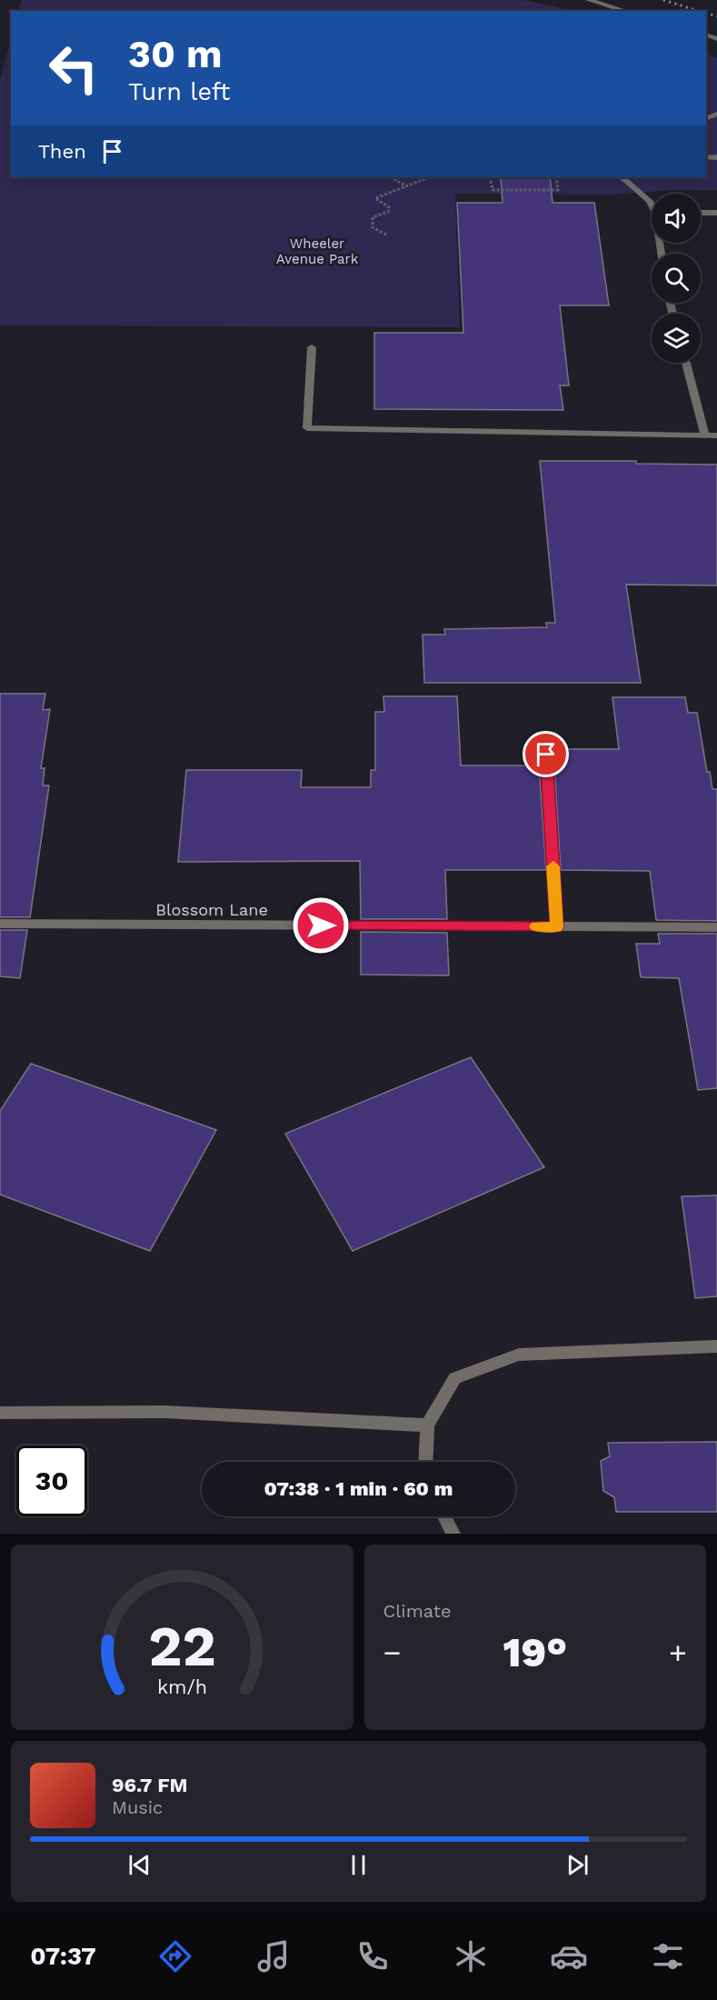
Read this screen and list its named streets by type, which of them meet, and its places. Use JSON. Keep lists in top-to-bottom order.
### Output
{
  "streets": {
    "street": ["Blossom Lane"]
  },
  "parks": ["Wheeler Avenue Park"],
  "page": {
    "turn": ["30 m", "Turn left"],
    "then": "Then",
    "limit": "30",
    "trip": "07:38 · 1 min · 60 m",
    "tile": "Climate",
    "heat": ["−", "19°", "+"],
    "song": ["96.7 FM", "Music"],
    "tabs": "07:37",
    "gauge": ["22", "km/h"]
  }
}
